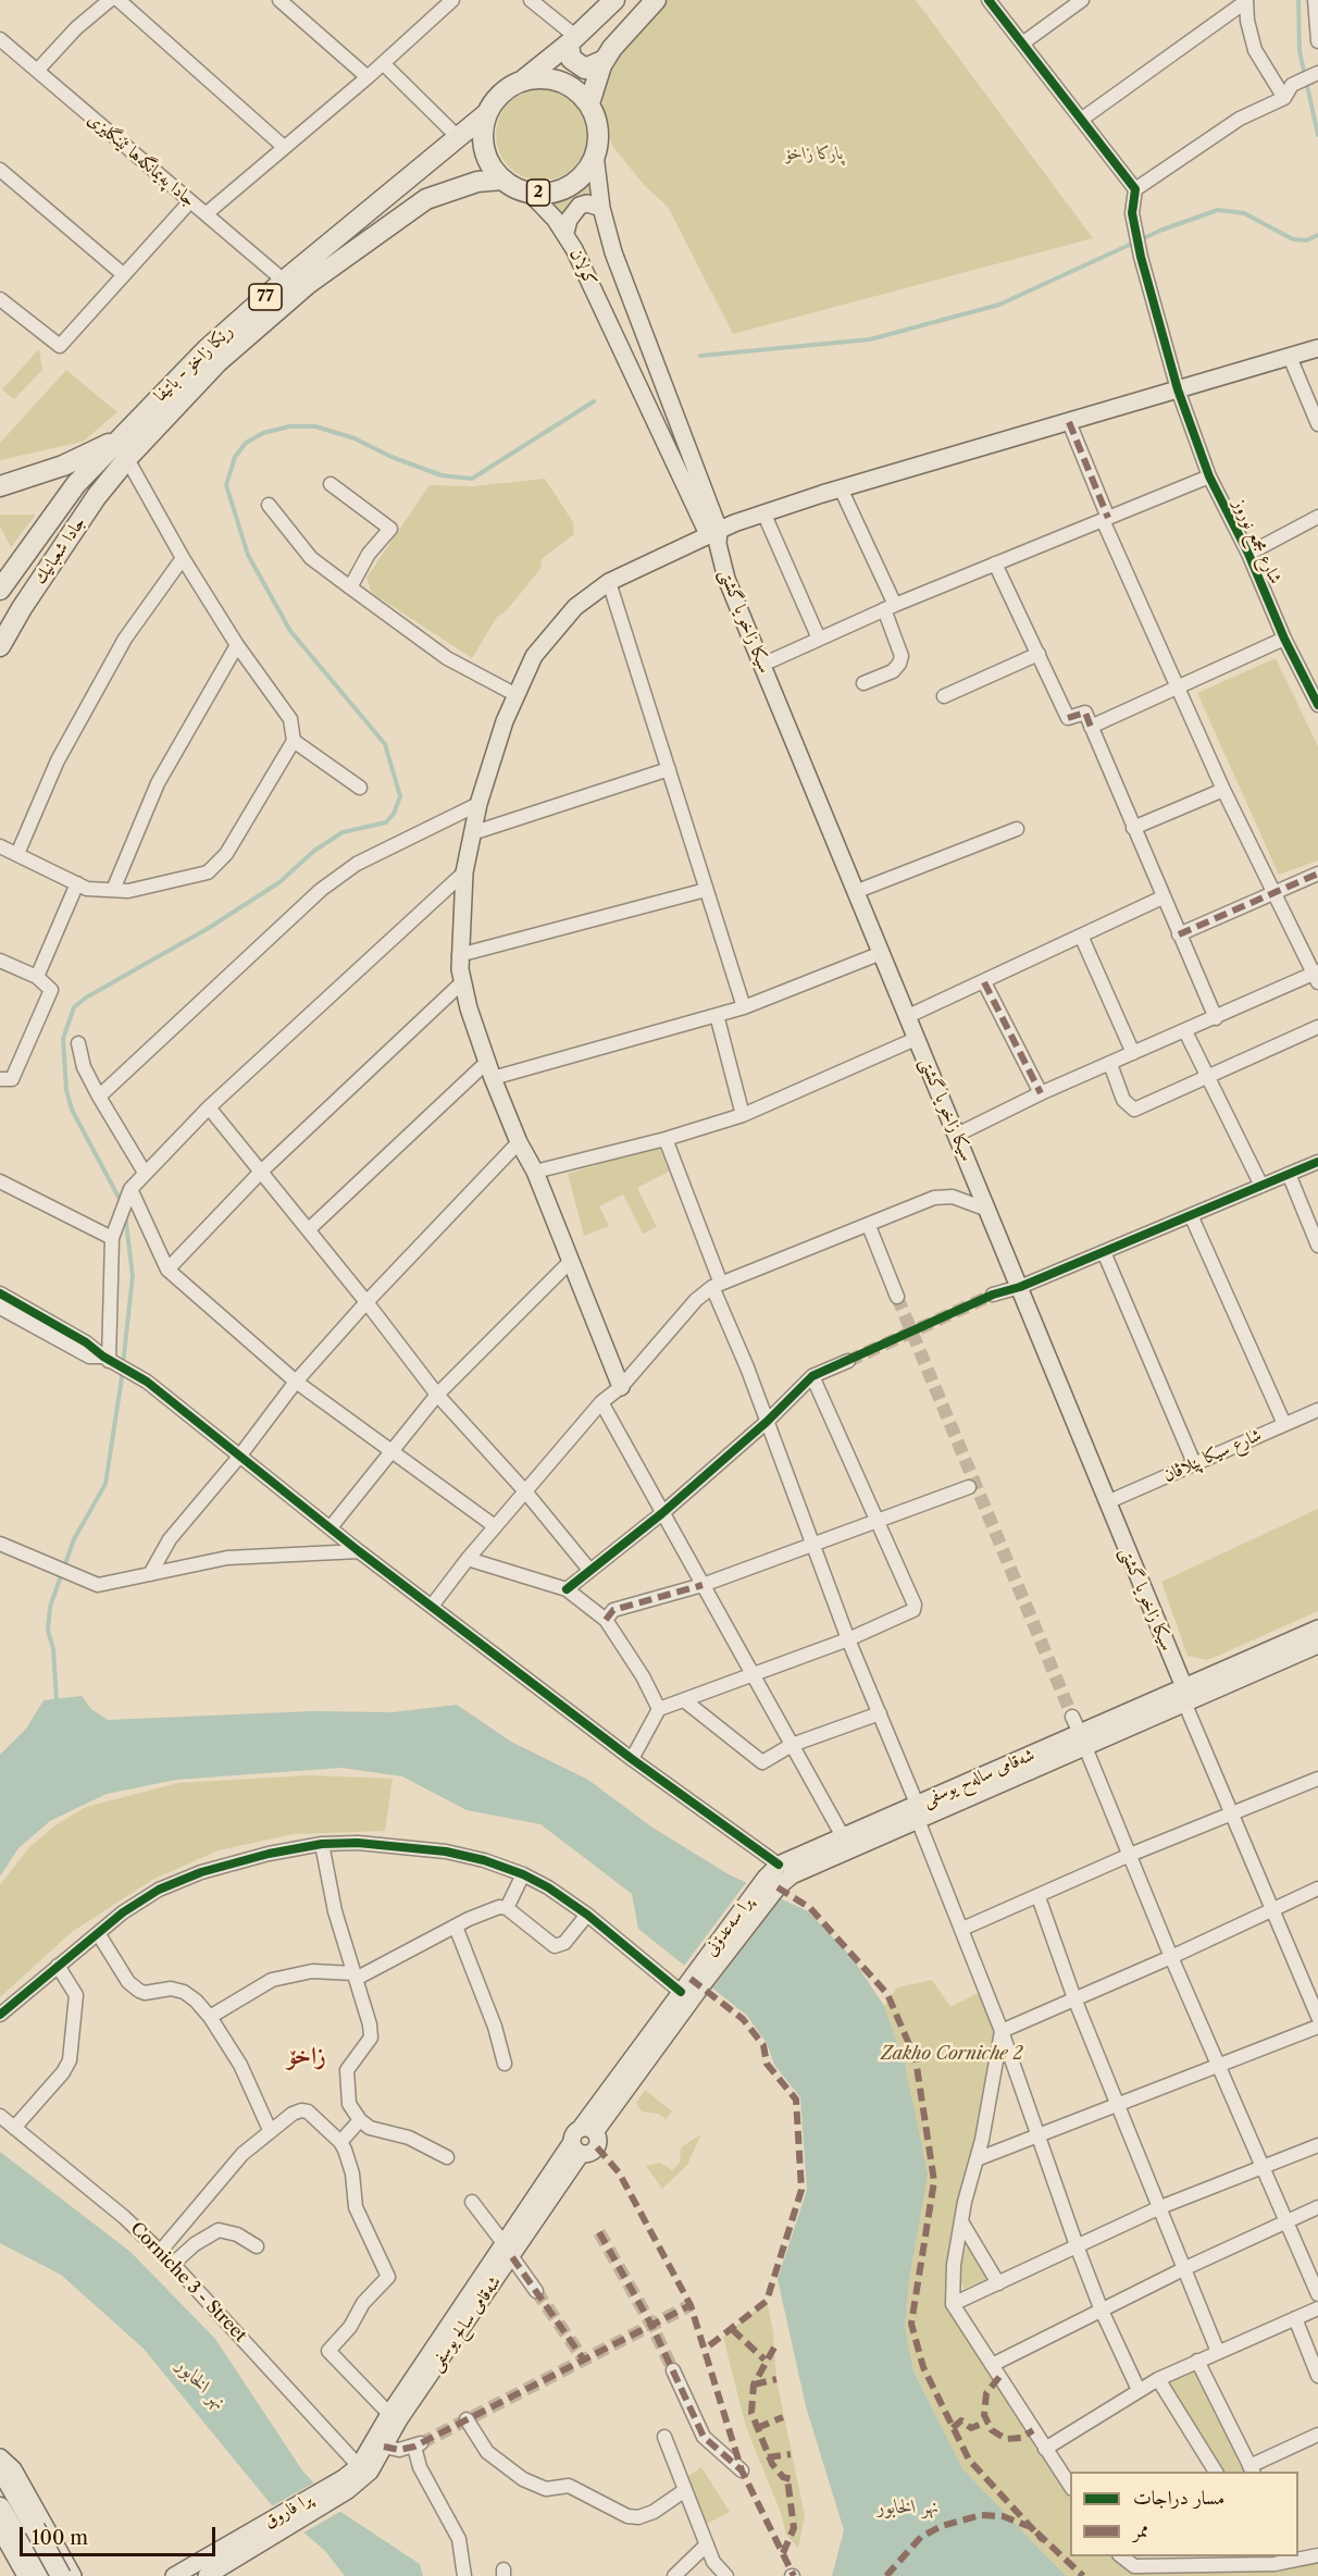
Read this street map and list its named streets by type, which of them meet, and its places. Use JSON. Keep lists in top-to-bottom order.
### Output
{
  "streets": {
    "highway": [
      "2",
      "77",
      "رێکا زاخۆ - باتیفا",
      "جادا شعبانيك"
    ],
    "main road": [
      "كولان",
      "سیکا زاخو یا گشتى",
      "شەقامی سالەح یوسفی",
      "پرا سەعدۆنی",
      "شەقامی سالح یوسفی",
      "پرا فاروق"
    ],
    "street": [
      "جادا په‌يمانگه‌ها ئێنگليزى",
      "شارع مجمع نوروز",
      "شارع سيكا پێلاڤان",
      "Corniche 3 - Street"
    ]
  },
  "crossings": [
    ["جادا په‌يمانگه‌ها ئێنگليزى", "رێکا زاخۆ - باتیفا"],
    ["2", "كولان"],
    ["2", "رێکا زاخۆ - باتیفا"],
    ["كولان", "رێکا زاخۆ - باتیفا"],
    ["كولان", "سیکا زاخو یا گشتى"],
    ["رێکا زاخۆ - باتیفا", "جادا شعبانيك"],
    ["سیکا زاخو یا گشتى", "شارع سيكا پێلاڤان"],
    ["سیکا زاخو یا گشتى", "شەقامی سالەح یوسفی"],
    ["شەقامی سالەح یوسفی", "پرا سەعدۆنی"],
    ["Corniche 3 - Street", "شەقامی سالح یوسفی"],
    ["شەقامی سالح یوسفی", "پرا فاروق"]
  ],
  "districts": ["زاخۆ"],
  "water": ["نهر الخابور"],
  "parks": ["پارکا زاخۆ", "Zakho Corniche 2"],
  "legend": ["مسار دراجات", "ممر"],
  "scale_bar": "100 m"
}
